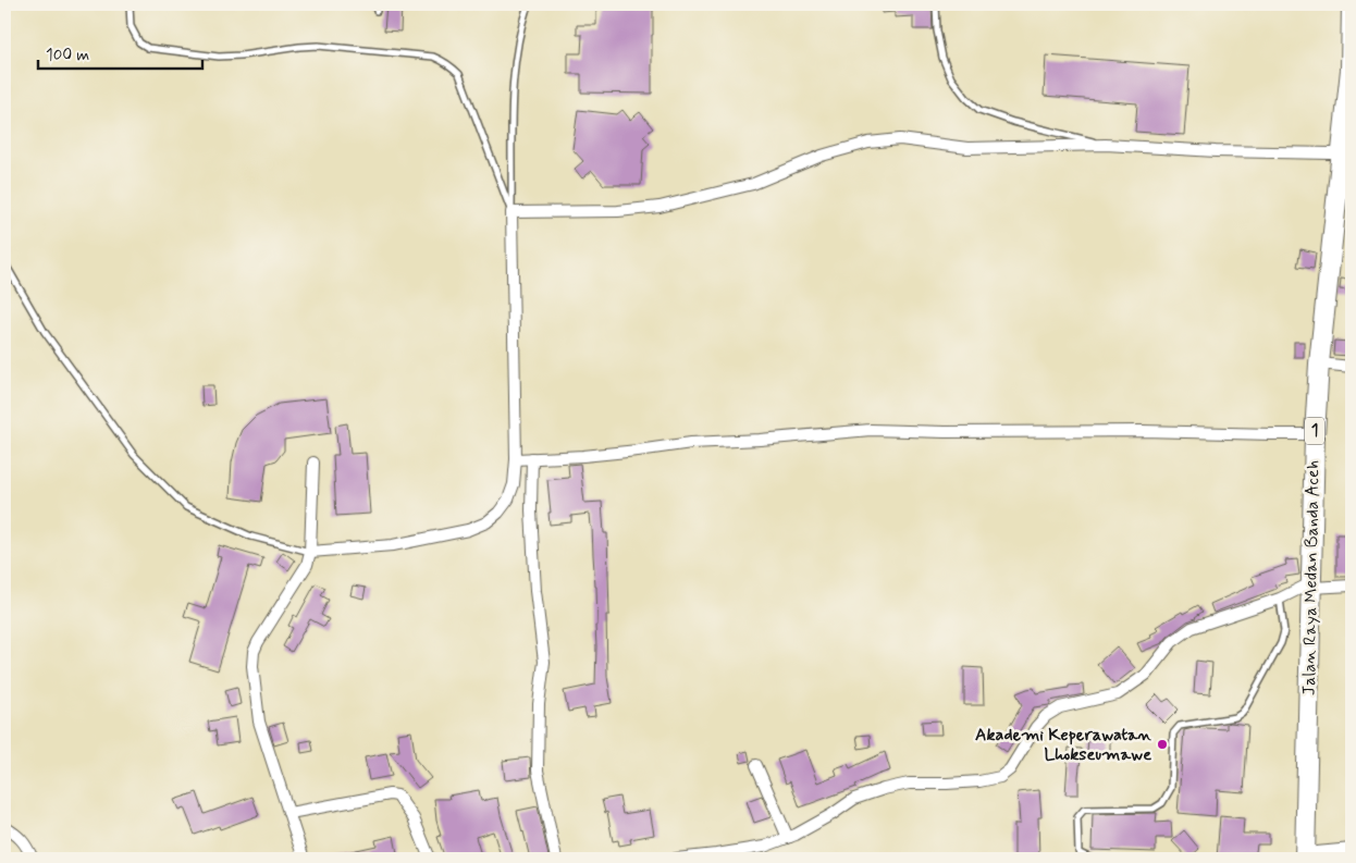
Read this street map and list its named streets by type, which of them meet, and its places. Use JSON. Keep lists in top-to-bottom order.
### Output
{
  "streets": {
    "highway": ["1", "Jalan Raya Medan Banda Aceh"]
  },
  "places": ["Akademi Keperawatan Lhokseumawe"],
  "scale_bar": "100 m"
}
